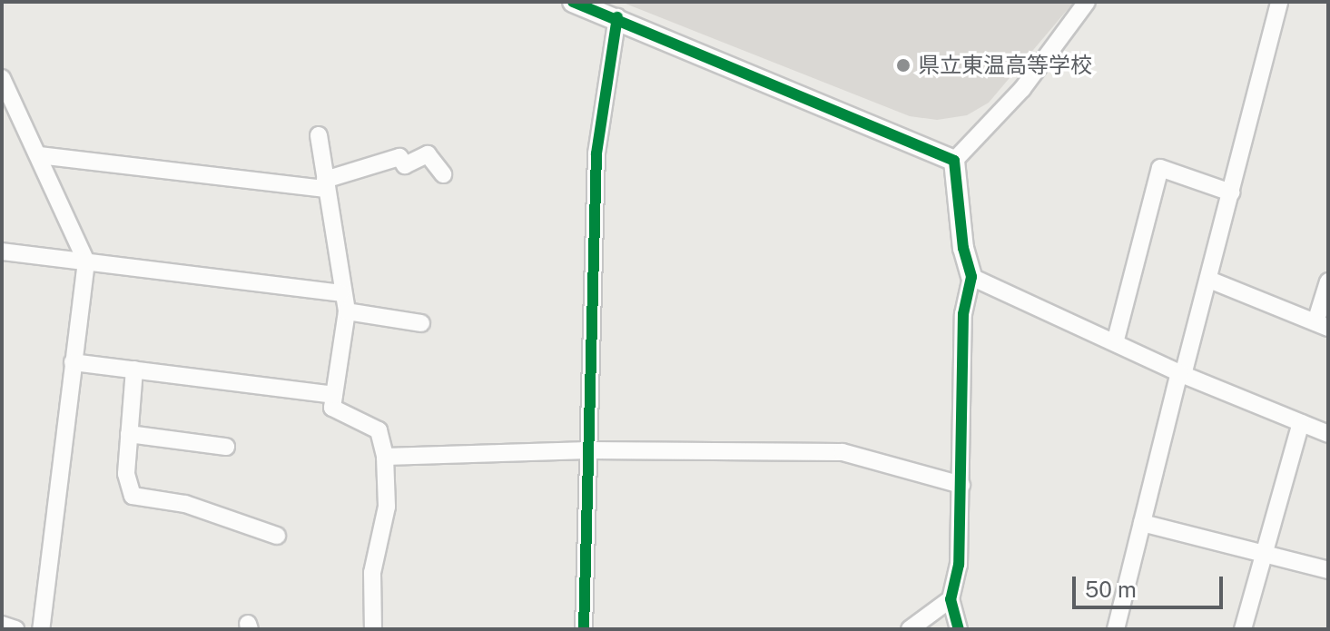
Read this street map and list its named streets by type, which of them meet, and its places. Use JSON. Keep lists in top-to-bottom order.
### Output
{
  "places": ["県立東温高等学校"],
  "scale_bar": "50 m"
}
